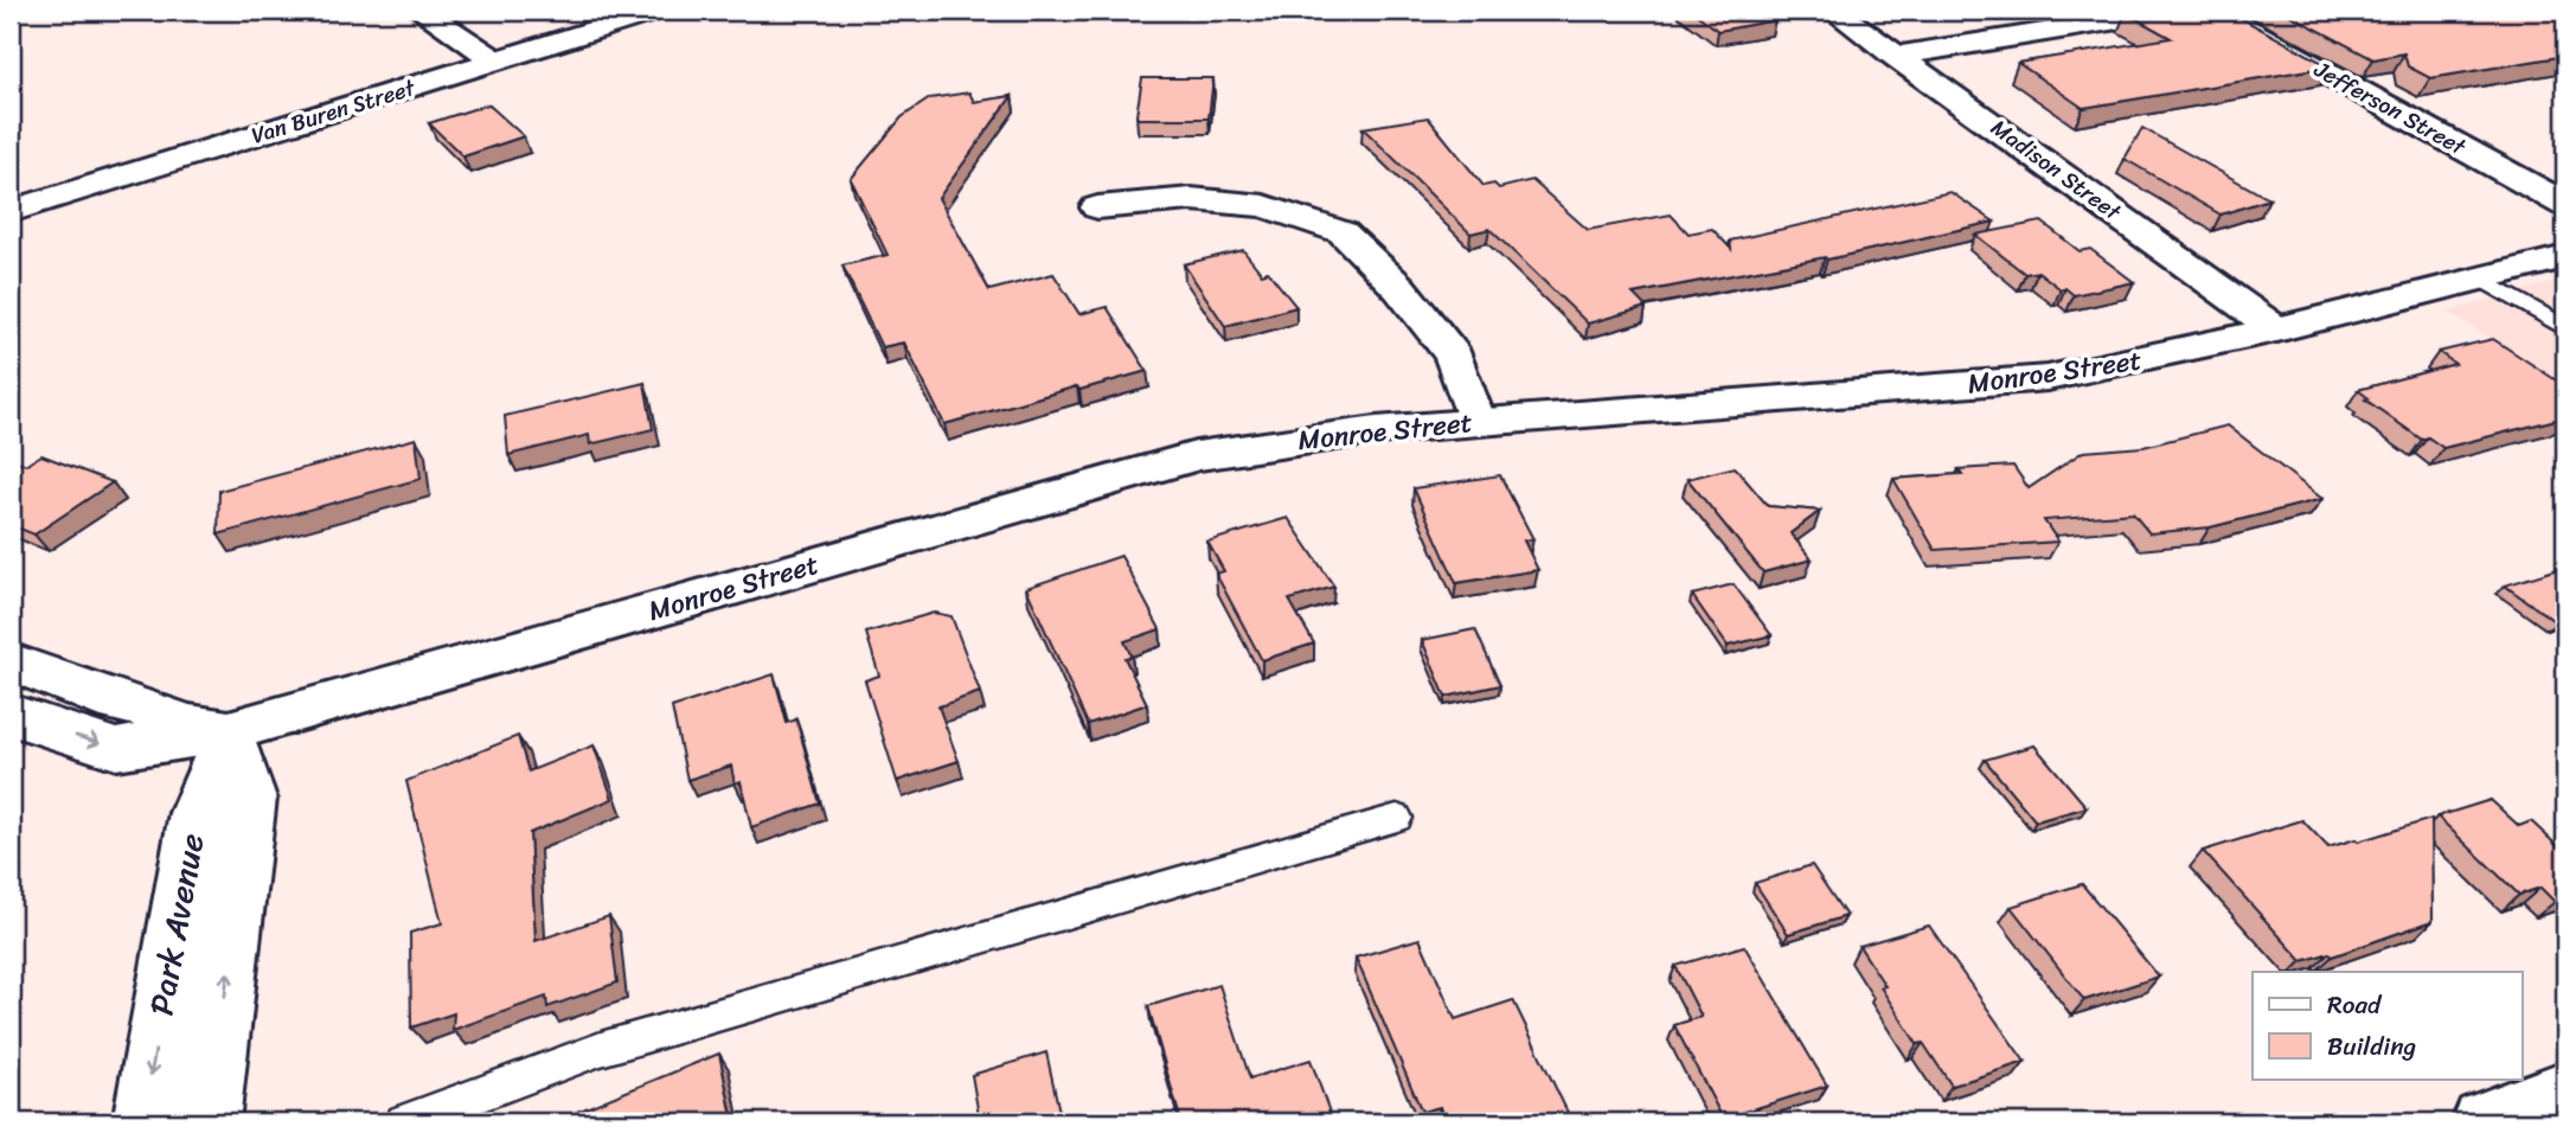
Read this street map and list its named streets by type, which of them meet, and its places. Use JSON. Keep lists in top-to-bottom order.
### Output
{
  "streets": {
    "street": [
      "Jefferson Street",
      "Van Buren Street",
      "Madison Street",
      "Monroe Street",
      "Park Avenue"
    ]
  },
  "crossings": [
    ["Madison Street", "Monroe Street"],
    ["Monroe Street", "Park Avenue"]
  ],
  "legend": ["Road", "Building"]
}
